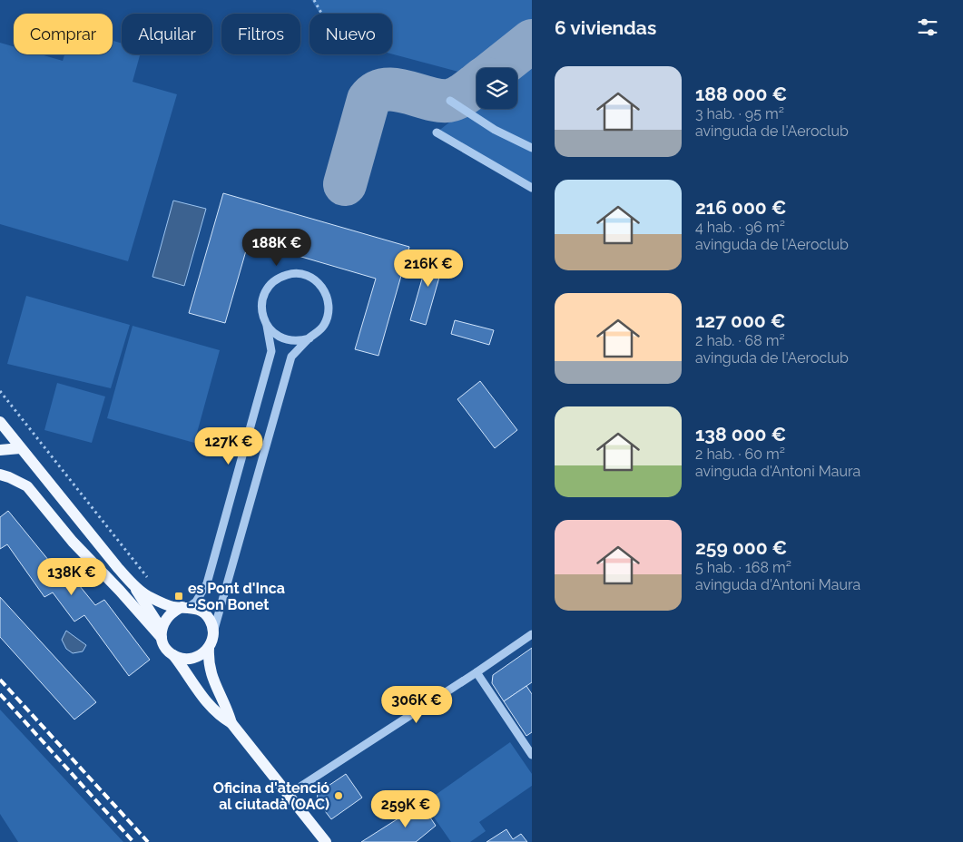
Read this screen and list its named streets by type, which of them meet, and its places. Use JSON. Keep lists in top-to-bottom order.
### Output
{
  "places": {
    "transit": ["es Pont d'Inca - Son Bonet"],
    "other": ["Oficina d'atenció al ciutadà (OAC)"]
  },
  "page": {
    "heading": "6 viviendas",
    "chip": [
      "Comprar",
      "Alquilar",
      "Filtros",
      "Nuevo"
    ],
    "list": [
      {
        "name": "188 000 €",
        "note": "3 hab. · 95 m² · avinguda de l'Aeroclub"
      },
      {
        "name": "216 000 €",
        "note": "4 hab. · 96 m² · avinguda de l'Aeroclub"
      },
      {
        "name": "127 000 €",
        "note": "2 hab. · 68 m² · avinguda de l'Aeroclub"
      },
      {
        "name": "138 000 €",
        "note": "2 hab. · 60 m² · avinguda d'Antoni Maura"
      },
      {
        "name": "259 000 €",
        "note": "5 hab. · 168 m² · avinguda d'Antoni Maura"
      }
    ],
    "price": [
      "188K €",
      "216K €",
      "127K €",
      "138K €",
      "306K €",
      "259K €"
    ]
  }
}
